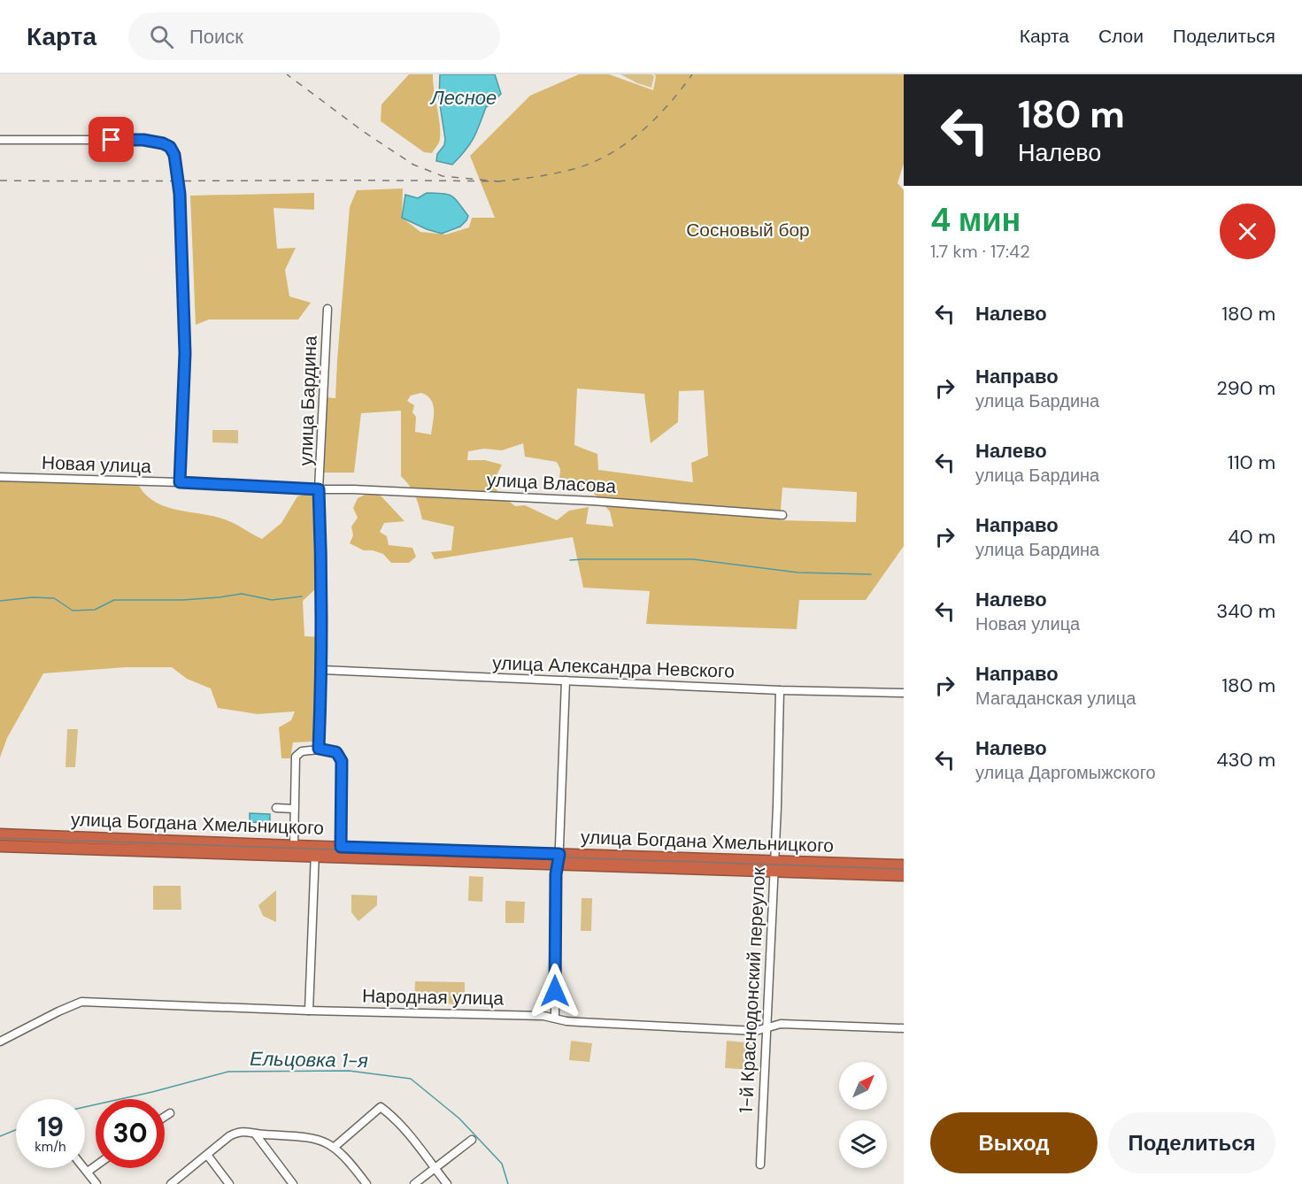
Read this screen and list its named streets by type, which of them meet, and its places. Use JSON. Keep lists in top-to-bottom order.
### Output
{
  "streets": {
    "highway": ["улица Богдана Хмельницкого"],
    "street": [
      "улица Бардина",
      "Новая улица",
      "улица Власова",
      "улица Александра Невского",
      "1-й Краснодонский переулок",
      "Народная улица"
    ]
  },
  "crossings": [
    ["улица Бардина", "Новая улица"],
    ["улица Бардина", "улица Власова"],
    ["улица Бардина", "улица Александра Невского"],
    ["Новая улица", "улица Власова"],
    ["улица Александра Невского", "1-й Краснодонский переулок"],
    ["улица Богдана Хмельницкого", "1-й Краснодонский переулок"],
    ["1-й Краснодонский переулок", "Народная улица"]
  ],
  "water": ["Лесное", "Ельцовка 1-я"],
  "parks": ["Сосновый бор"],
  "north": "top right",
  "page": {
    "header": "Карта",
    "search": "Поиск",
    "nav": ["Карта", "Слои", "Поделиться"],
    "turn": ["180 m", "Налево"],
    "heading": ["4 мин", "1.7 km · 17:42"],
    "list": [
      {
        "name": "Налево",
        "value": "180 m"
      },
      {
        "name": "Направо",
        "note": "улица Бардина",
        "value": "290 m"
      },
      {
        "name": "Налево",
        "note": "улица Бардина",
        "value": "110 m"
      },
      {
        "name": "Направо",
        "note": "улица Бардина",
        "value": "40 m"
      },
      {
        "name": "Налево",
        "note": "Новая улица",
        "value": "340 m"
      },
      {
        "name": "Направо",
        "note": "Магаданская улица",
        "value": "180 m"
      },
      {
        "name": "Налево",
        "note": "улица Даргомыжского",
        "value": "430 m"
      }
    ],
    "speed": "19 km/h",
    "limit": "30",
    "buttons": ["Выход", "Поделиться"]
  }
}
